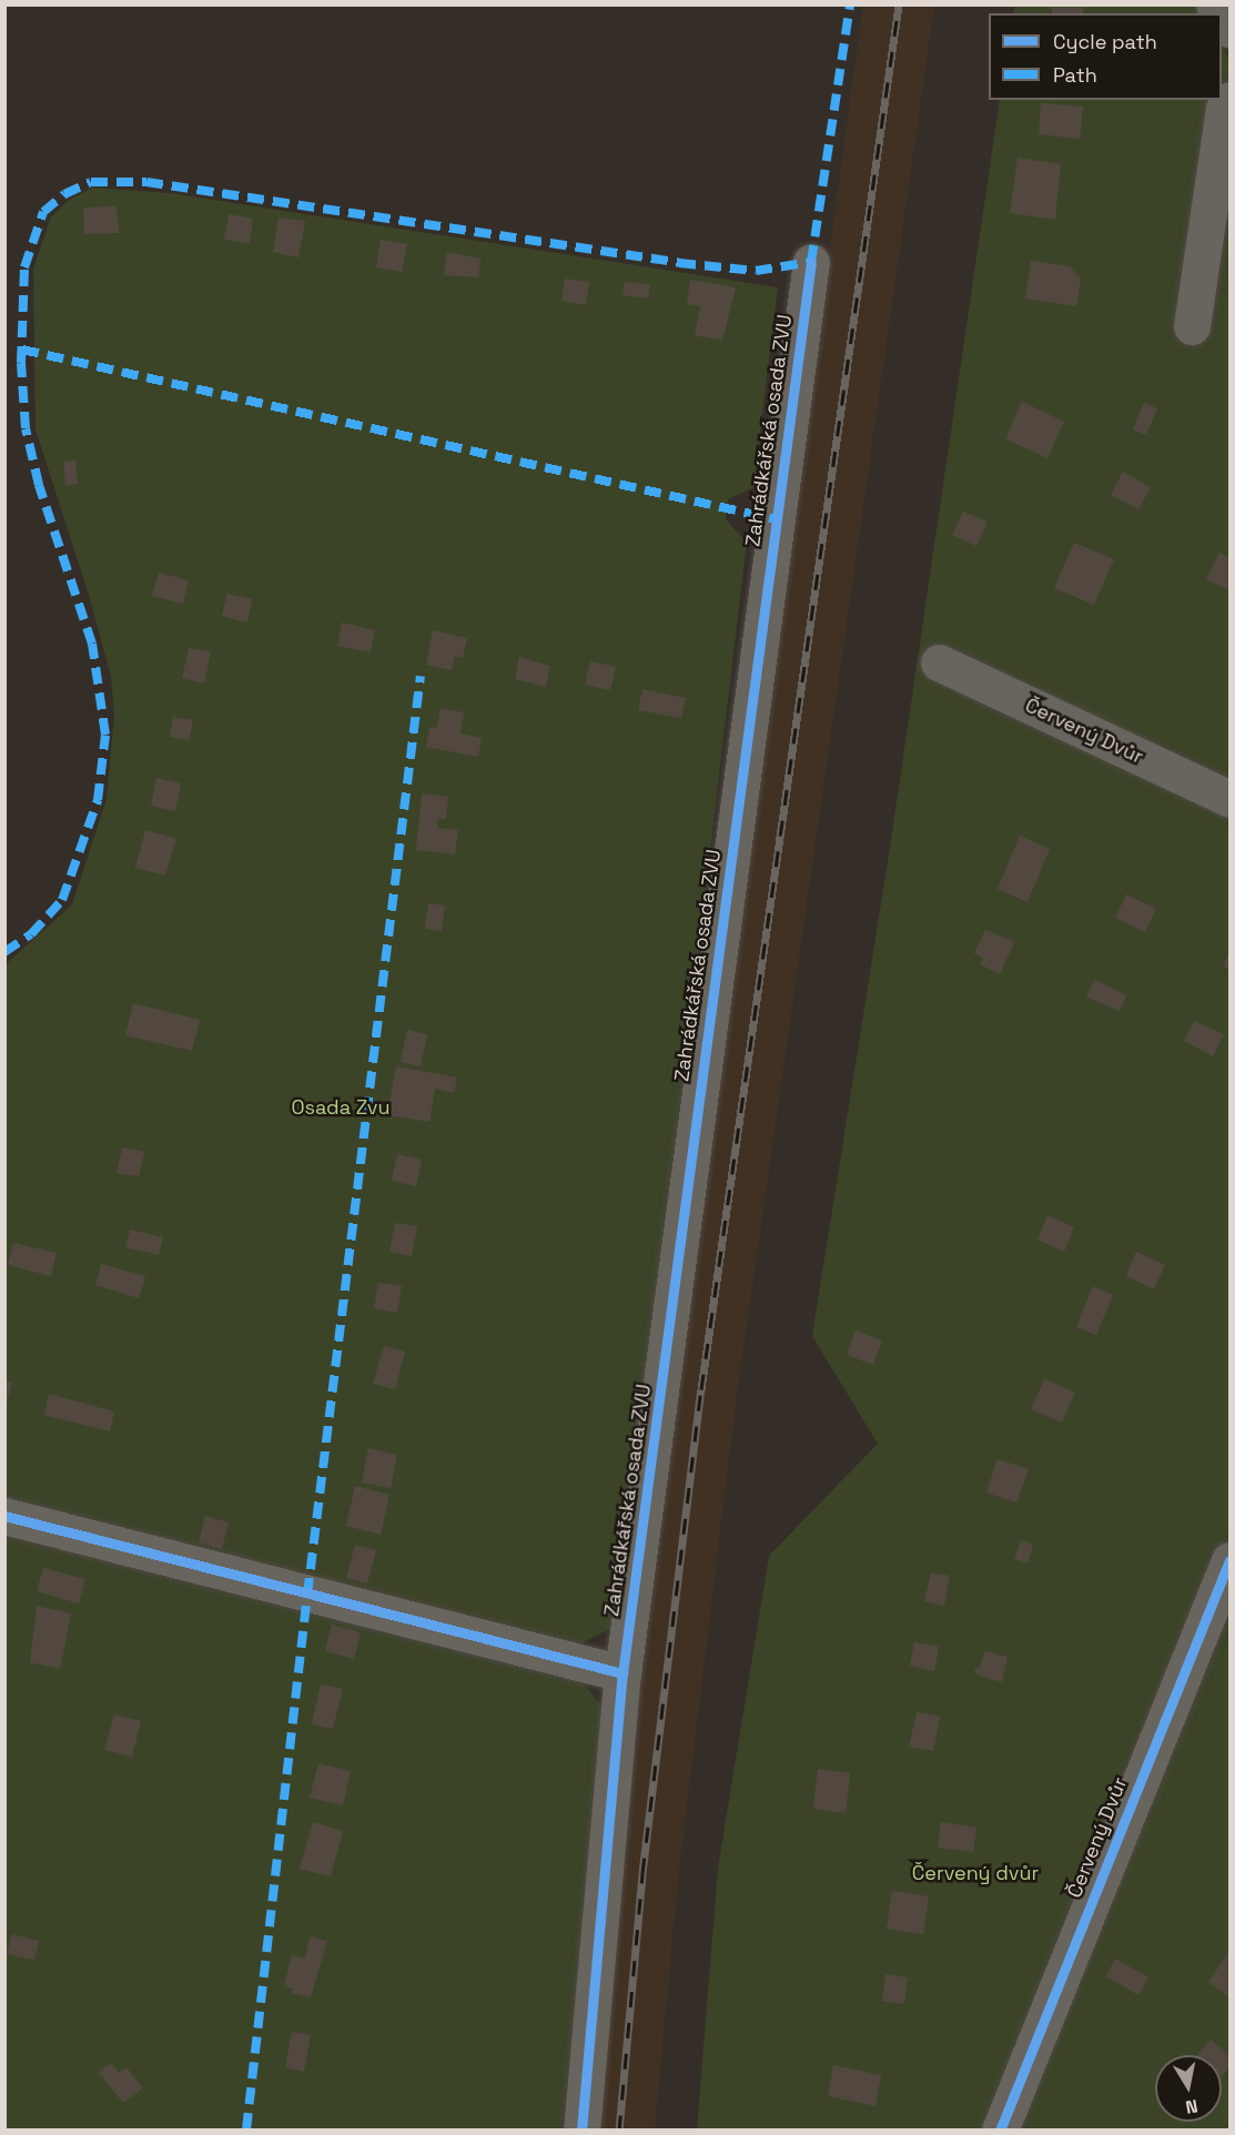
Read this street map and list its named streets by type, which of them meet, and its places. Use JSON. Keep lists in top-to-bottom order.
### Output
{
  "streets": {
    "street": ["Zahrádkářská osada ZVU", "Červený Dvůr"]
  },
  "parks": ["Osada Zvu", "Červený dvůr"],
  "legend": ["Cycle path", "Path"],
  "north": "bottom"
}
